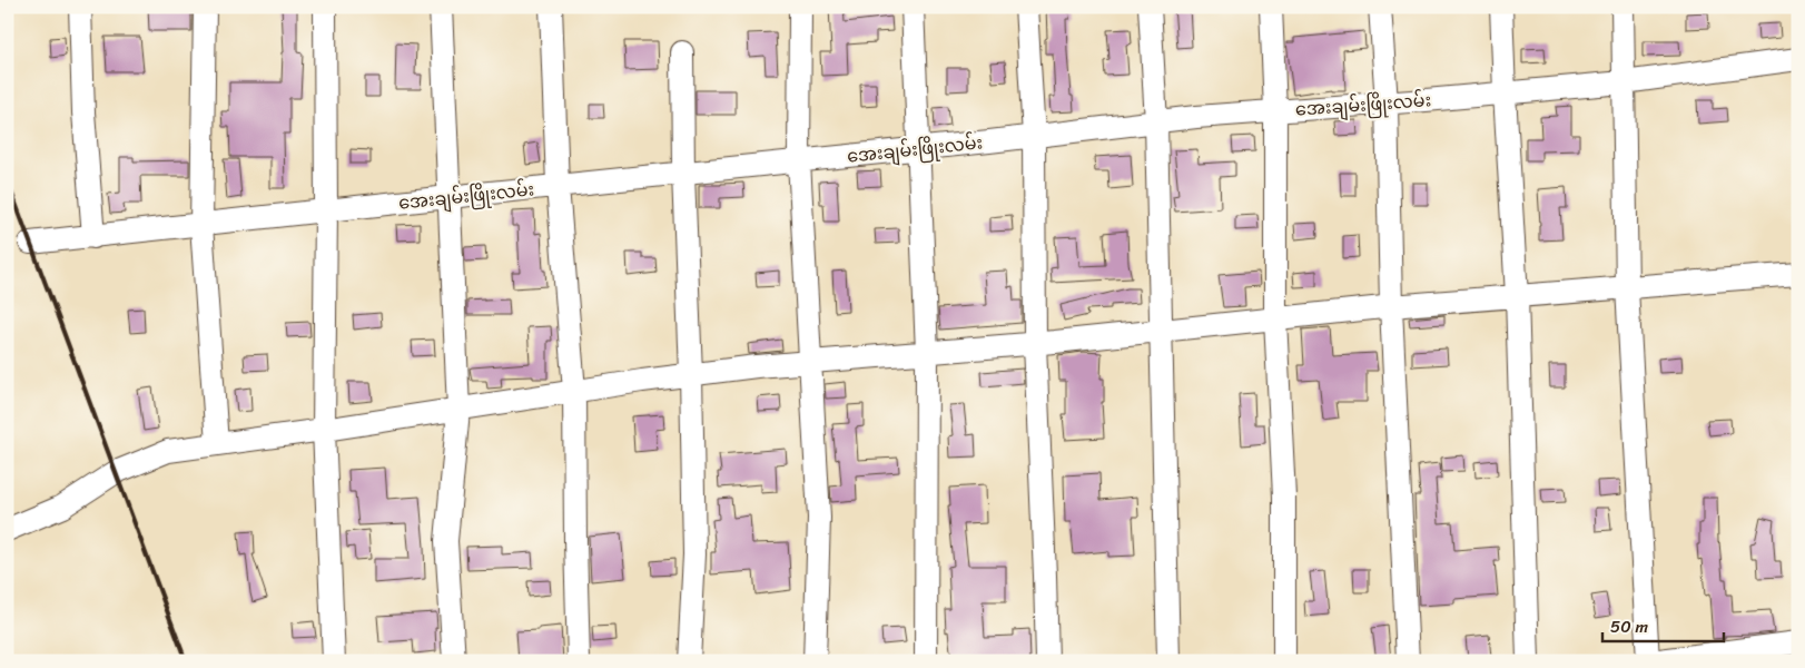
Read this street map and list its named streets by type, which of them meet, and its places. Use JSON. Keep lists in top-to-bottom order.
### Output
{
  "streets": {
    "street": ["အေးချမ်းဖြိုးလမ်း"]
  },
  "scale_bar": "50 m"
}
